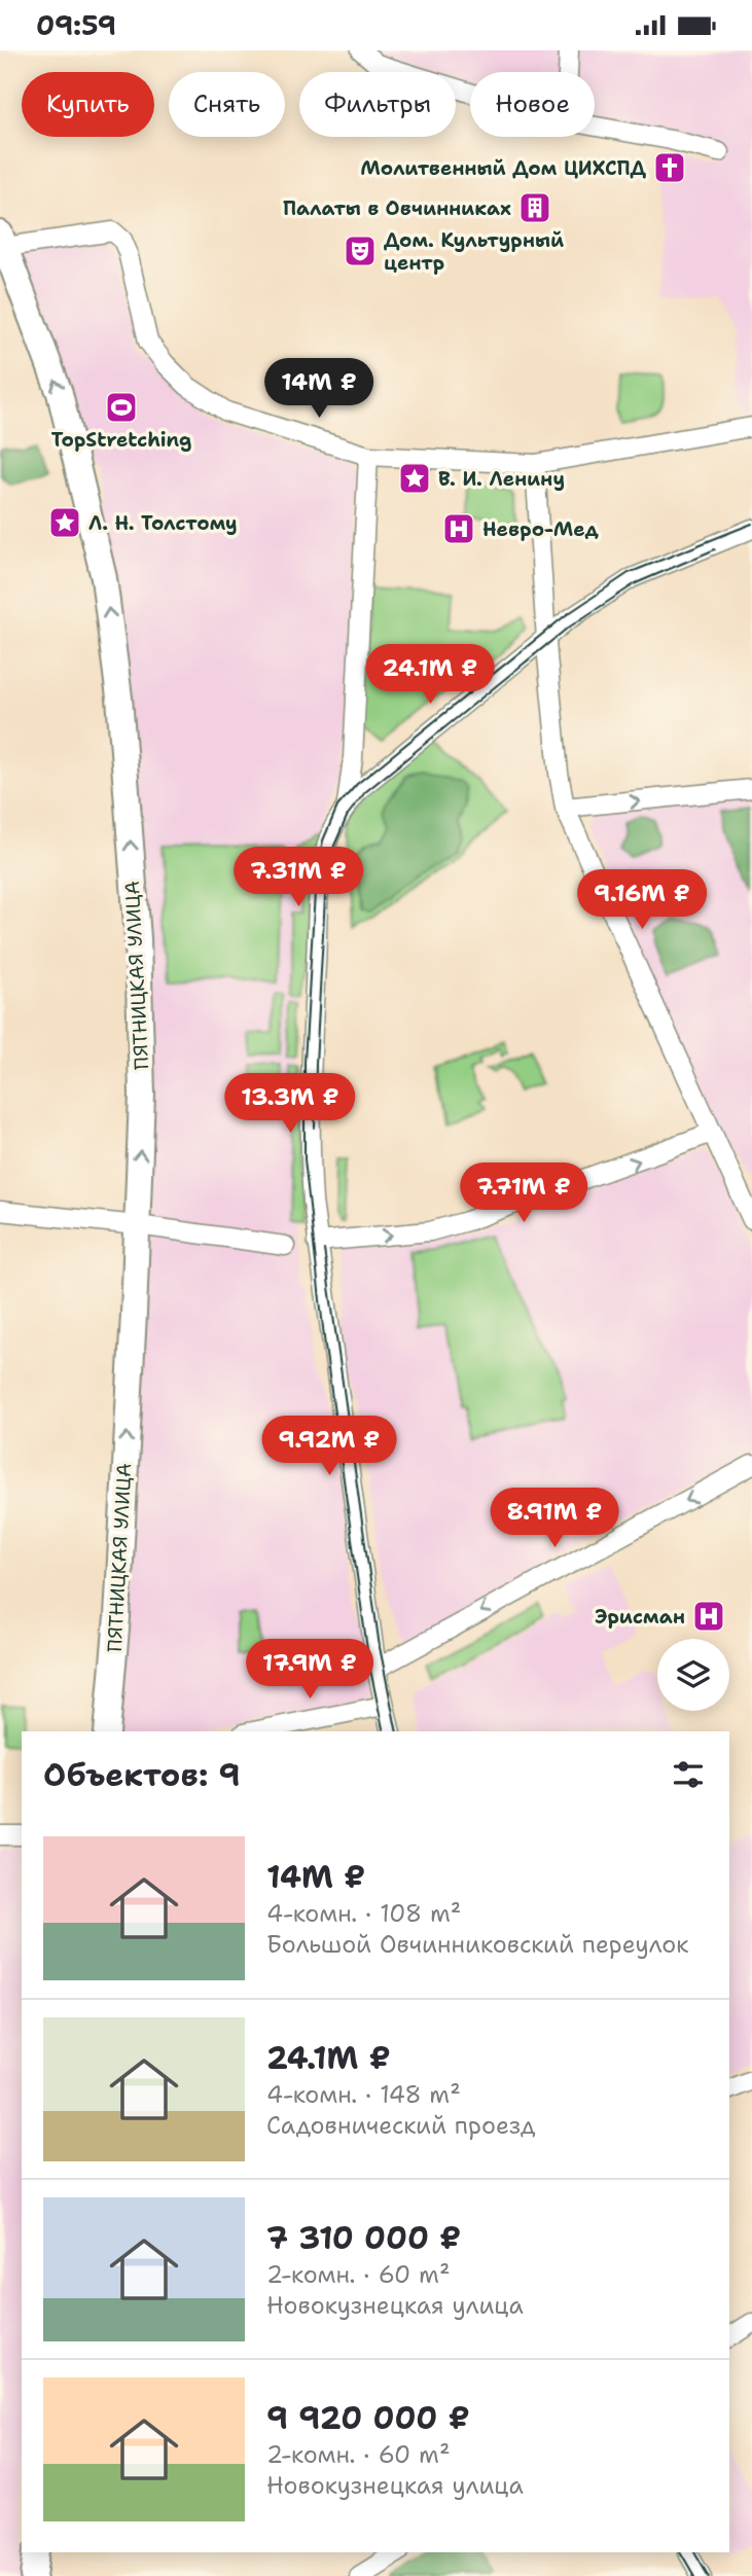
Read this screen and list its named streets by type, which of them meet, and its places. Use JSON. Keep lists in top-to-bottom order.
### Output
{
  "streets": {
    "street": ["ПЯТНИЦКАЯ УЛИЦА"]
  },
  "places": {
    "church": ["Молитвенный Дом ЦИХСПД"],
    "building": ["Палаты в Овчинниках"],
    "theatre": ["Дом. Культурный центр"],
    "sports": ["TopStretching"],
    "place": ["В. И. Ленину", "Л. Н. Толстому"],
    "hospital": ["Невро-Мед", "Эрисман"]
  },
  "page": {
    "status": "09:59",
    "chip": [
      "Купить",
      "Снять",
      "Фильтры",
      "Новое"
    ],
    "price": [
      "14M ₽",
      "24.1M ₽",
      "7.31M ₽",
      "9.16M ₽",
      "13.3M ₽",
      "7.71M ₽",
      "9.92M ₽",
      "8.91M ₽",
      "17.9M ₽"
    ],
    "heading": "Объектов: 9",
    "list": [
      {
        "name": "14M ₽",
        "note": "4-комн. · 108 m² · Большой Овчинниковский переулок"
      },
      {
        "name": "24.1M ₽",
        "note": "4-комн. · 148 m² · Садовнический проезд"
      },
      {
        "name": "7 310 000 ₽",
        "note": "2-комн. · 60 m² · Новокузнецкая улица"
      },
      {
        "name": "9 920 000 ₽",
        "note": "2-комн. · 60 m² · Новокузнецкая улица"
      }
    ]
  }
}
